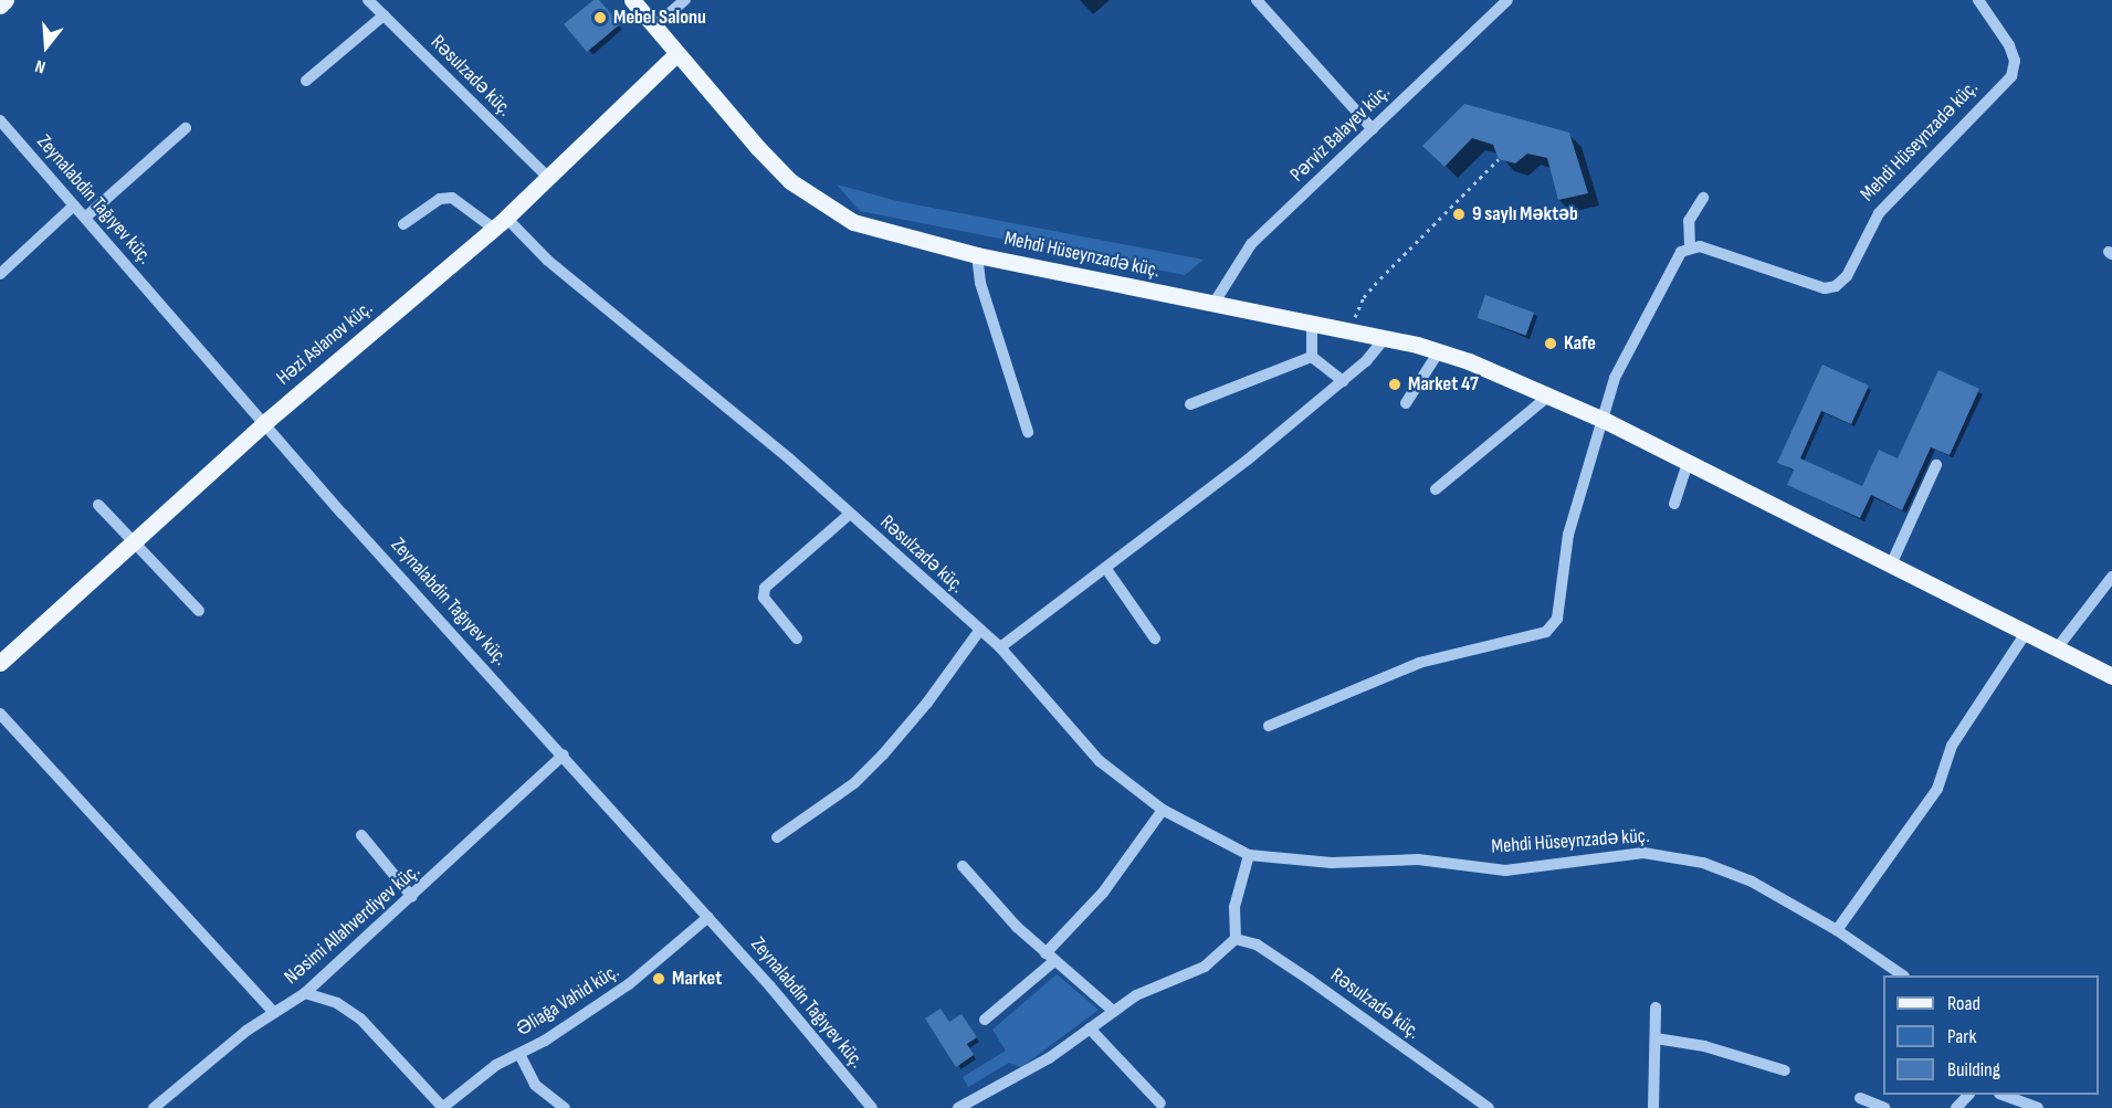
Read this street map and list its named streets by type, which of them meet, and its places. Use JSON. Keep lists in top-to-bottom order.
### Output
{
  "streets": {
    "main road": ["Mehdi Hüseynzadə küç.", "Həzi Aslanov küç."],
    "street": [
      "Rəsulzadə küç.",
      "Pərviz Balayev küç.",
      "Zeynalabdin Tağıyev küç.",
      "Nəsimi Allahverdiyev küç.",
      "Əliağa Vahid küç."
    ]
  },
  "crossings": [
    ["Rəsulzadə küç.", "Mehdi Hüseynzadə küç."],
    ["Rəsulzadə küç.", "Həzi Aslanov küç."],
    ["Pərviz Balayev küç.", "Mehdi Hüseynzadə küç."],
    ["Mehdi Hüseynzadə küç.", "Həzi Aslanov küç."],
    ["Zeynalabdin Tağıyev küç.", "Həzi Aslanov küç."],
    ["Zeynalabdin Tağıyev küç.", "Nəsimi Allahverdiyev küç."],
    ["Zeynalabdin Tağıyev küç.", "Əliağa Vahid küç."]
  ],
  "places": [
    "Mebel Salonu",
    "9 saylı Məktəb",
    "Kafe",
    "Market 47",
    "Market"
  ],
  "legend": ["Road", "Park", "Building"],
  "north": "bottom"
}
